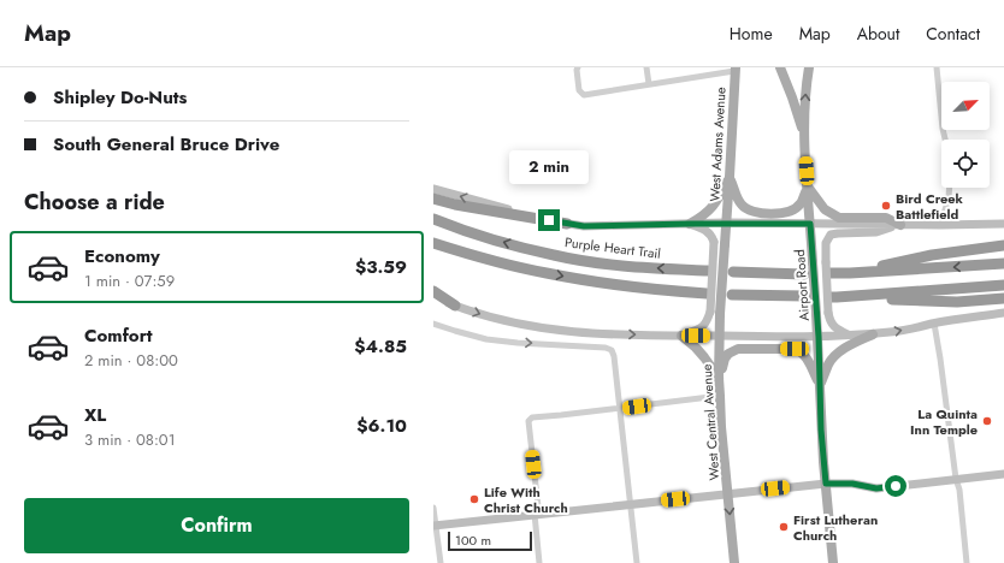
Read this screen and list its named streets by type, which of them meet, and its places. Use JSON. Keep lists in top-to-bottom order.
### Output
{
  "streets": {
    "highway": ["Purple Heart Trail"],
    "main road": ["West Adams Avenue", "Airport Road", "West Central Avenue"]
  },
  "crossings": [
    ["West Adams Avenue", "West Central Avenue"]
  ],
  "places": [
    "Bird Creek Battlefield",
    "La Quinta Inn Temple",
    "Life With Christ Church",
    "First Lutheran Church"
  ],
  "scale_bar": "100 m",
  "north": "top right",
  "page": {
    "header": "Map",
    "nav": [
      "Home",
      "Map",
      "About",
      "Contact"
    ],
    "banner": ["Shipley Do-Nuts", "South General Bruce Drive"],
    "bubble": "2 min",
    "heading": "Choose a ride",
    "list": [
      {
        "name": "Economy",
        "note": "1 min · 07:59",
        "value": "$3.59"
      },
      {
        "name": "Comfort",
        "note": "2 min · 08:00",
        "value": "$4.85"
      },
      {
        "name": "XL",
        "note": "3 min · 08:01",
        "value": "$6.10"
      }
    ],
    "buttons": "Confirm",
    "scale": "100 m"
  }
}
